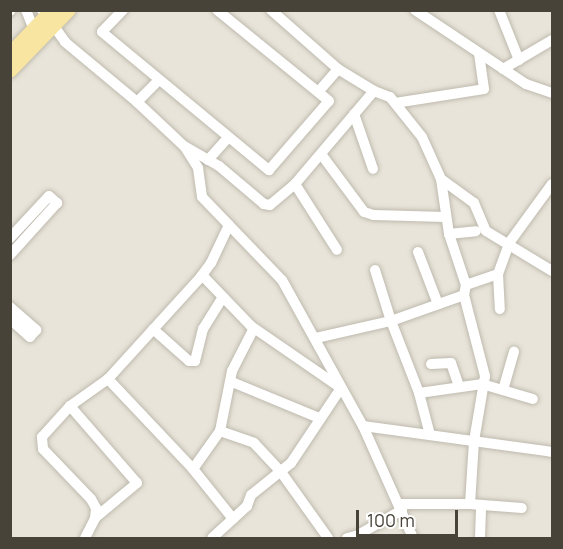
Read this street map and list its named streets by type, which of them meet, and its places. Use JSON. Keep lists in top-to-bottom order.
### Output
{
  "scale_bar": "100 m"
}
